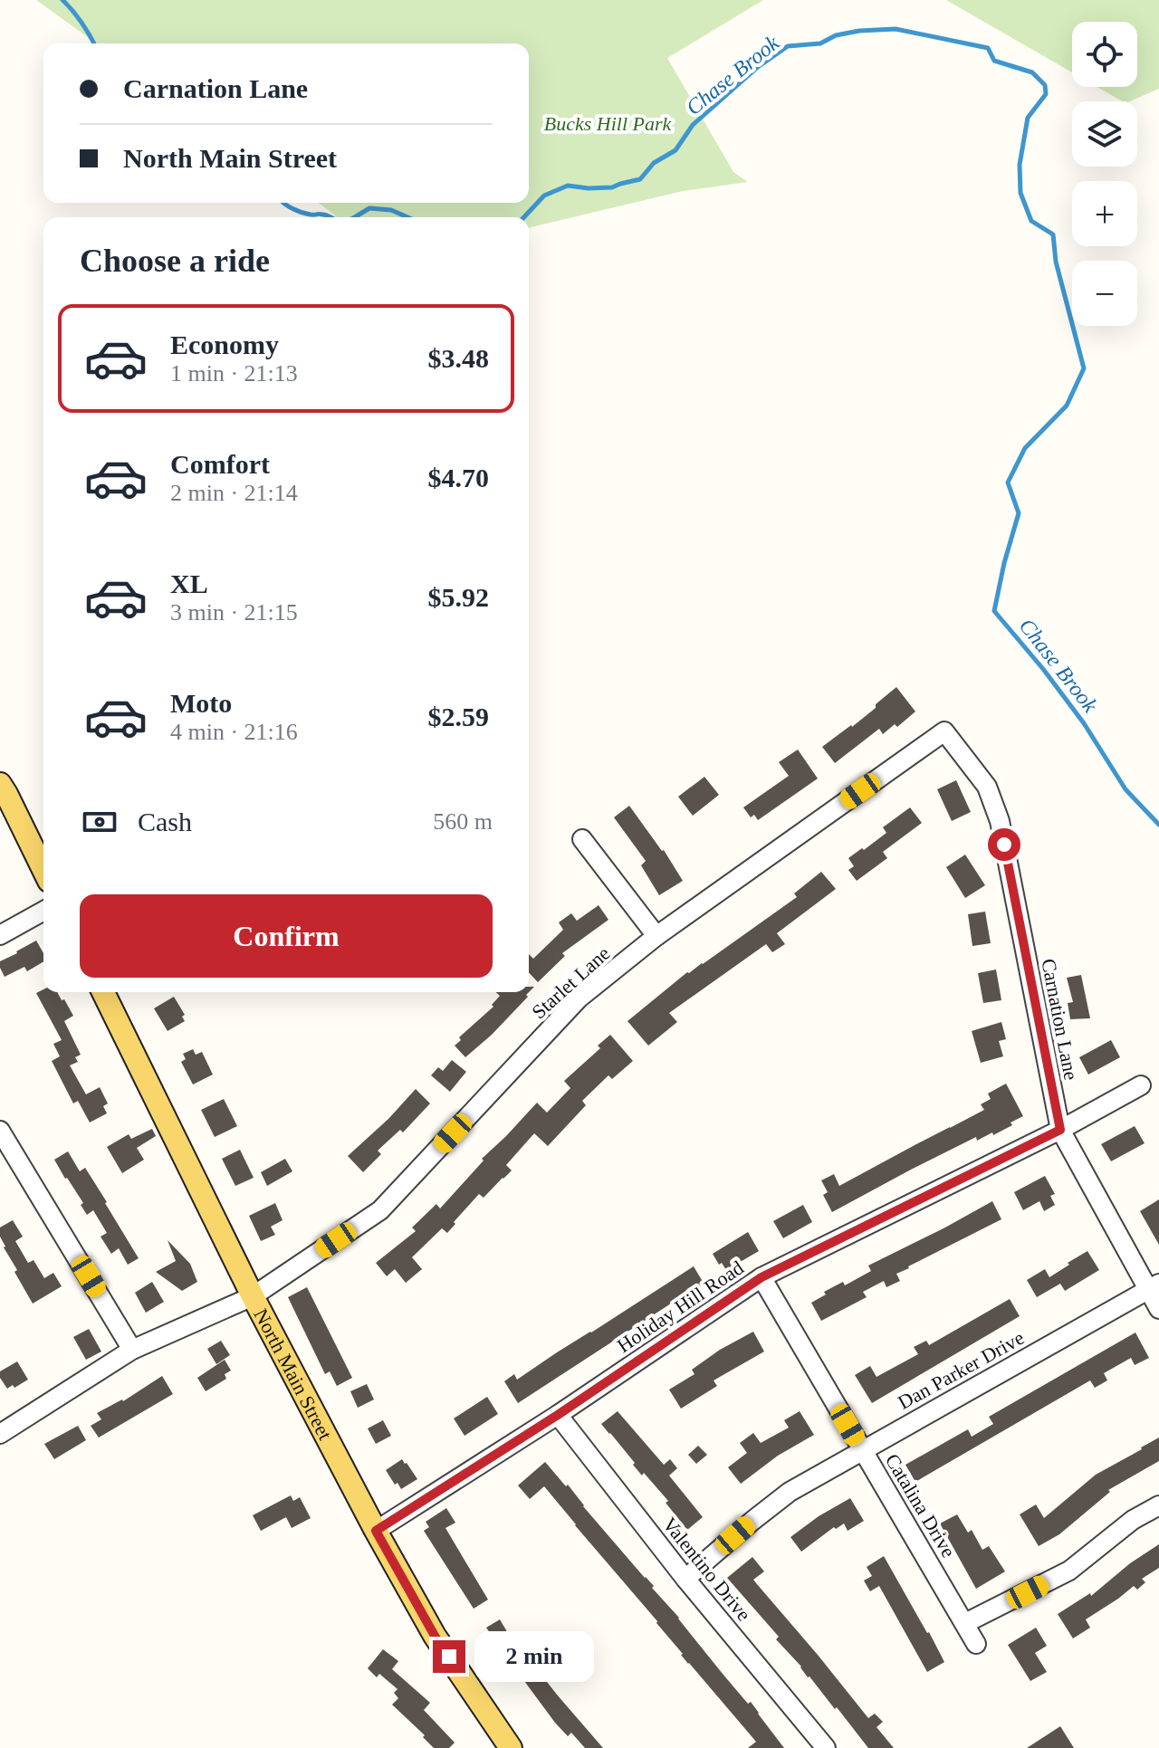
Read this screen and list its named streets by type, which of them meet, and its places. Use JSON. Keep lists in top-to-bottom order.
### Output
{
  "streets": {
    "main road": ["North Main Street"],
    "street": [
      "Starlet Lane",
      "Carnation Lane",
      "Holiday Hill Road",
      "Dan Parker Drive",
      "Catalina Drive",
      "Valentino Drive"
    ]
  },
  "crossings": [
    ["Starlet Lane", "Carnation Lane"],
    ["Starlet Lane", "North Main Street"],
    ["Carnation Lane", "Holiday Hill Road"],
    ["Carnation Lane", "Dan Parker Drive"],
    ["Holiday Hill Road", "North Main Street"],
    ["Holiday Hill Road", "Catalina Drive"],
    ["Holiday Hill Road", "Valentino Drive"],
    ["Dan Parker Drive", "Catalina Drive"],
    ["Dan Parker Drive", "Valentino Drive"]
  ],
  "water": ["Chase Brook"],
  "parks": ["Bucks Hill Park"],
  "page": {
    "map_buttons": ["+", "−"],
    "banner": ["Carnation Lane", "North Main Street"],
    "heading": "Choose a ride",
    "list": [
      {
        "name": "Economy",
        "note": "1 min · 21:13",
        "value": "$3.48"
      },
      {
        "name": "Comfort",
        "note": "2 min · 21:14",
        "value": "$4.70"
      },
      {
        "name": "XL",
        "note": "3 min · 21:15",
        "value": "$5.92"
      },
      {
        "name": "Moto",
        "note": "4 min · 21:16",
        "value": "$2.59"
      }
    ],
    "pay": ["Cash", "560 m"],
    "buttons": "Confirm",
    "bubble": "2 min"
  }
}
